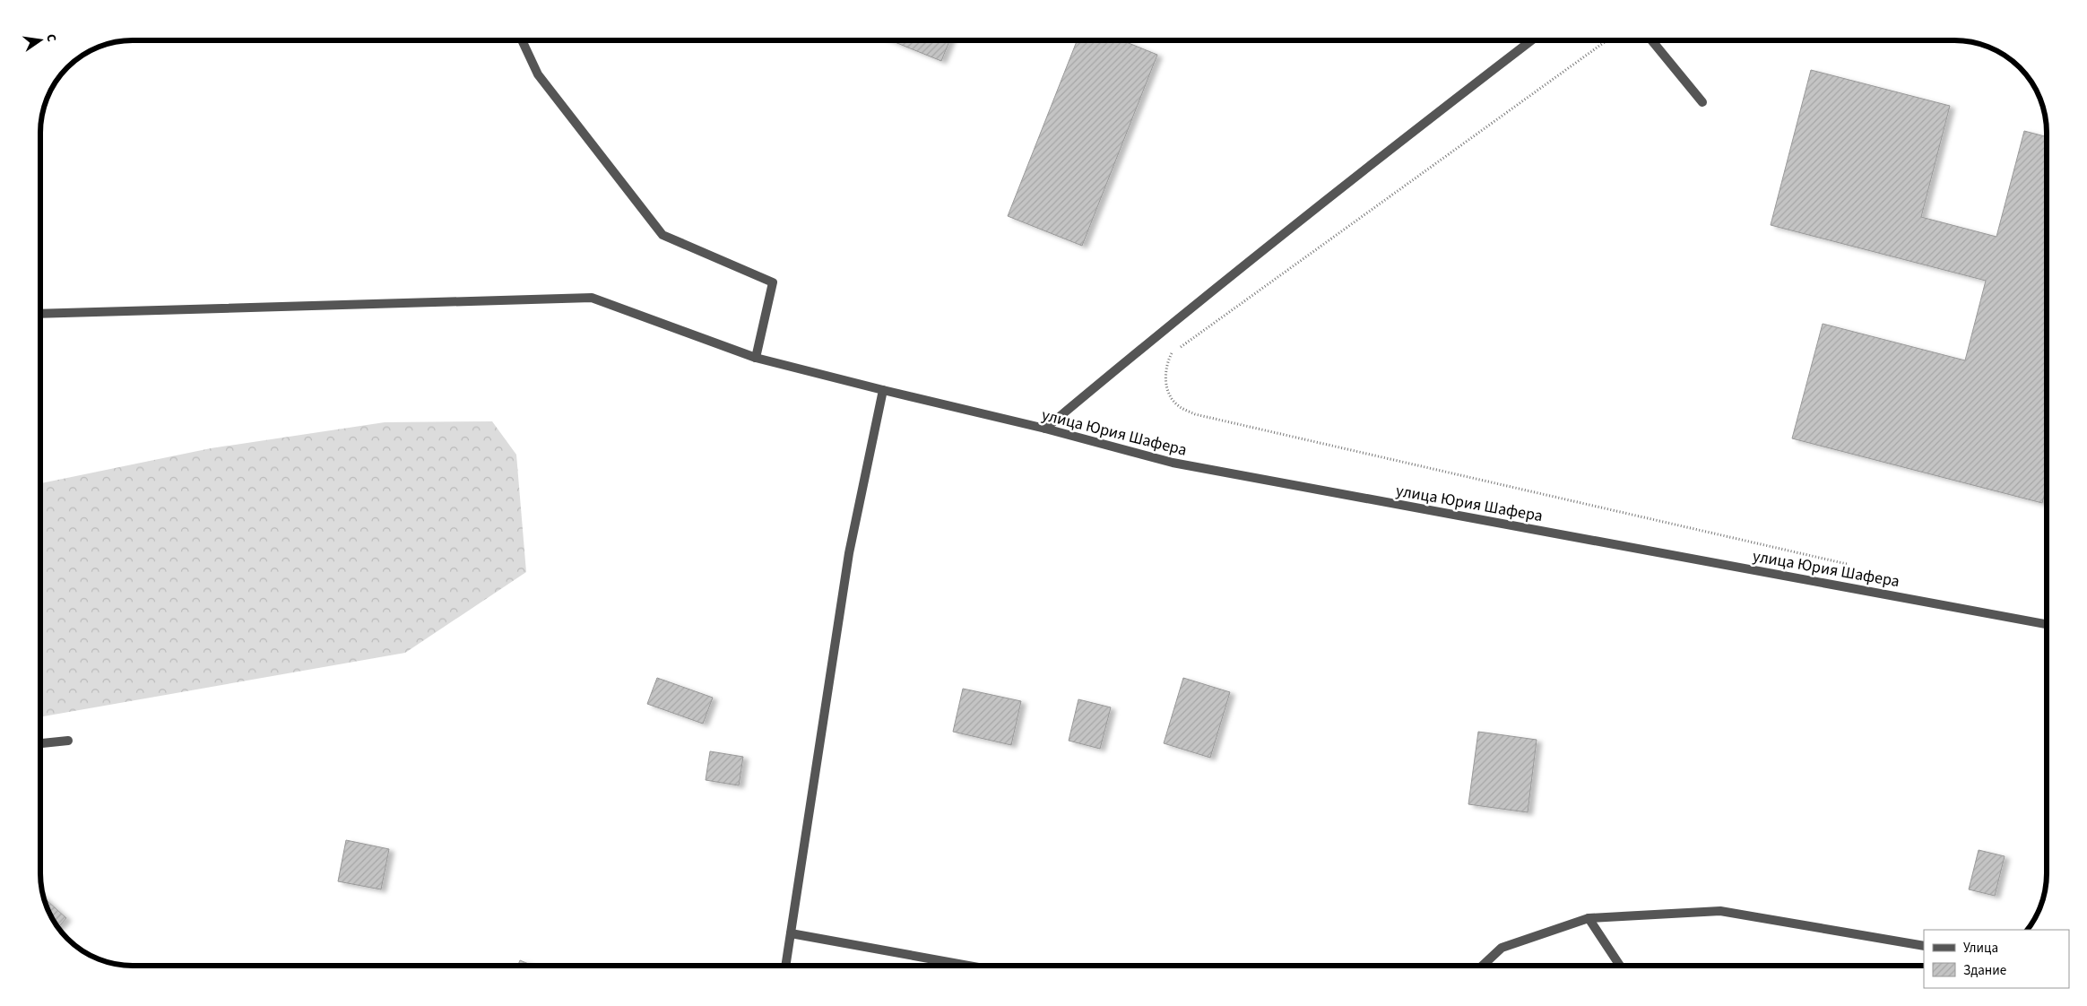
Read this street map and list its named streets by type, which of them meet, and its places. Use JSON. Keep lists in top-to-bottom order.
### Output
{
  "streets": {
    "street": ["улица Юрия Шафера"]
  },
  "legend": ["Улица", "Здание"],
  "north": "right"
}
